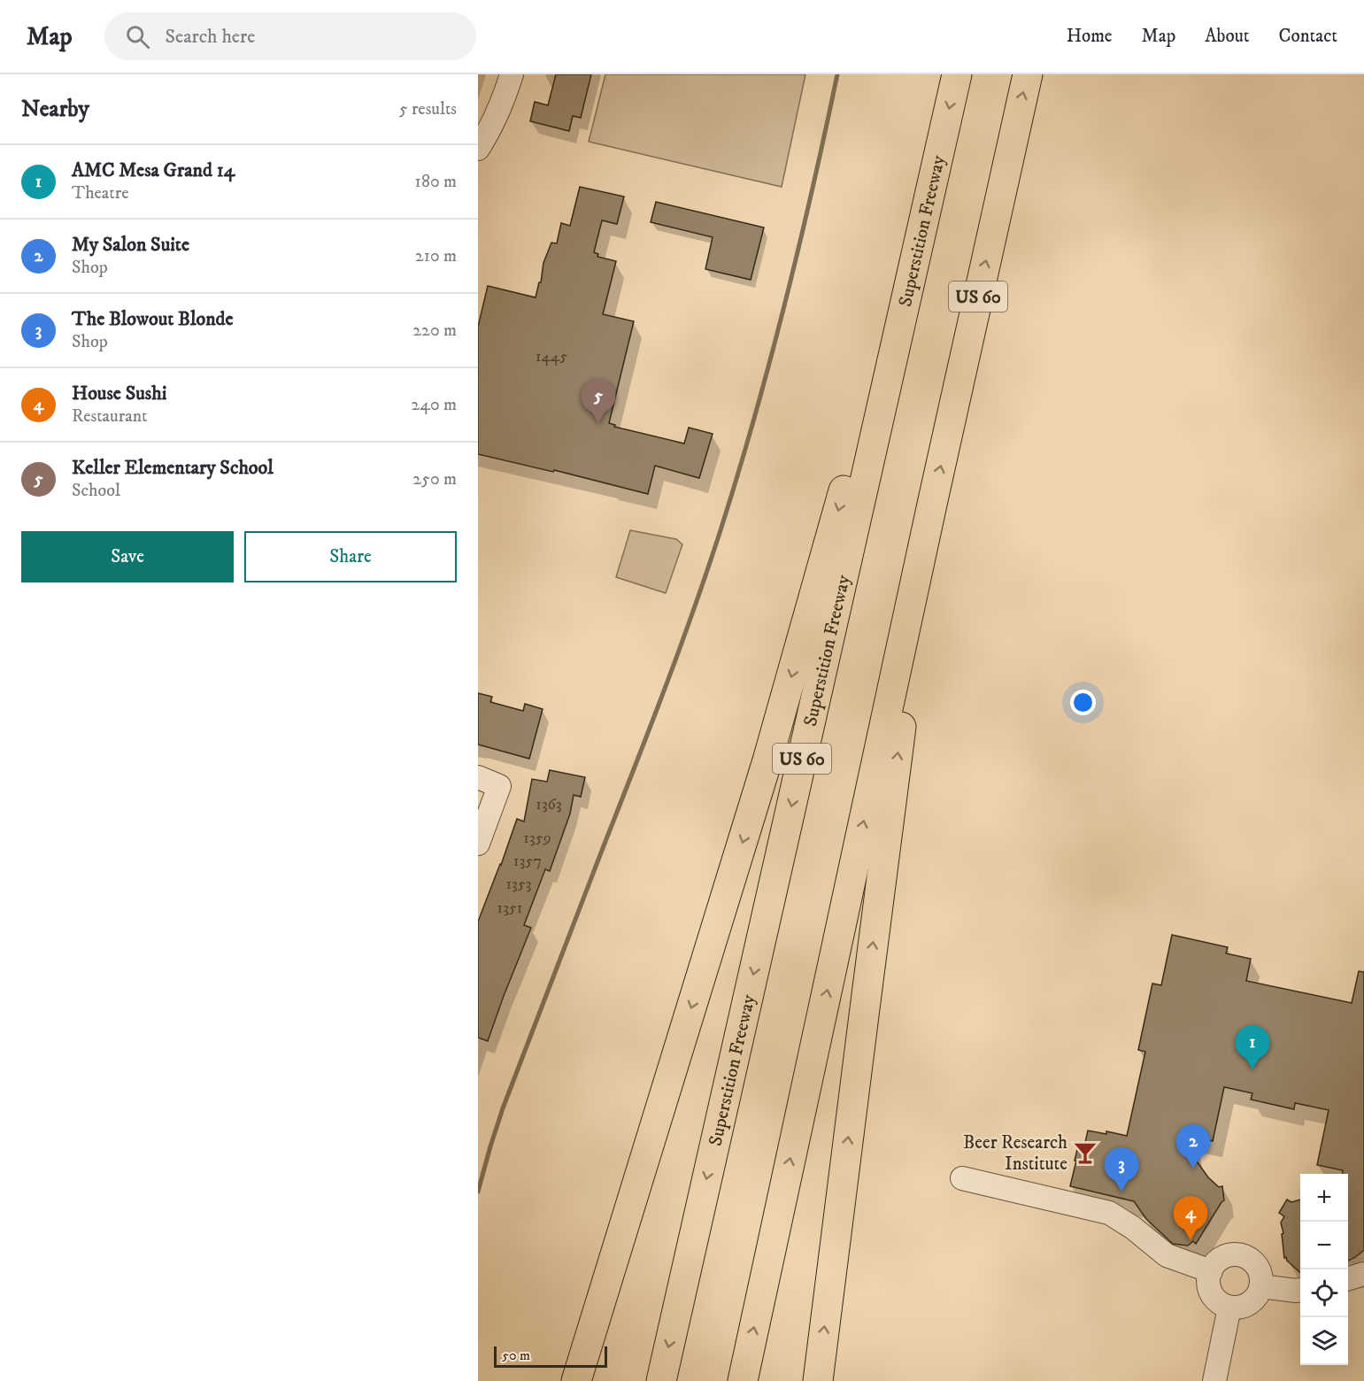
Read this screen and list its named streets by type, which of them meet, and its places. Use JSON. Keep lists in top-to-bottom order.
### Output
{
  "streets": {
    "highway": ["Superstition Freeway", "US 60"]
  },
  "places": {
    "bar": ["Beer Research Institute"]
  },
  "house_numbers": [
    "1445",
    "1363",
    "1359",
    "1357",
    "1353",
    "1351"
  ],
  "scale_bar": "50 m",
  "page": {
    "header": "Map",
    "search": "Search here",
    "nav": [
      "Home",
      "Map",
      "About",
      "Contact"
    ],
    "heading": ["Nearby", "5 results"],
    "list": [
      {
        "mark": "1",
        "name": "AMC Mesa Grand 14",
        "note": "Theatre",
        "value": "180 m"
      },
      {
        "mark": "2",
        "name": "My Salon Suite",
        "note": "Shop",
        "value": "210 m"
      },
      {
        "mark": "3",
        "name": "The Blowout Blonde",
        "note": "Shop",
        "value": "220 m"
      },
      {
        "mark": "4",
        "name": "House Sushi",
        "note": "Restaurant",
        "value": "240 m"
      },
      {
        "mark": "5",
        "name": "Keller Elementary School",
        "note": "School",
        "value": "250 m"
      }
    ],
    "pins": [
      "5",
      "1",
      "2",
      "3",
      "4"
    ],
    "buttons": ["Save", "Share"],
    "map_buttons": ["+", "−"],
    "scale": "50 m"
  }
}
